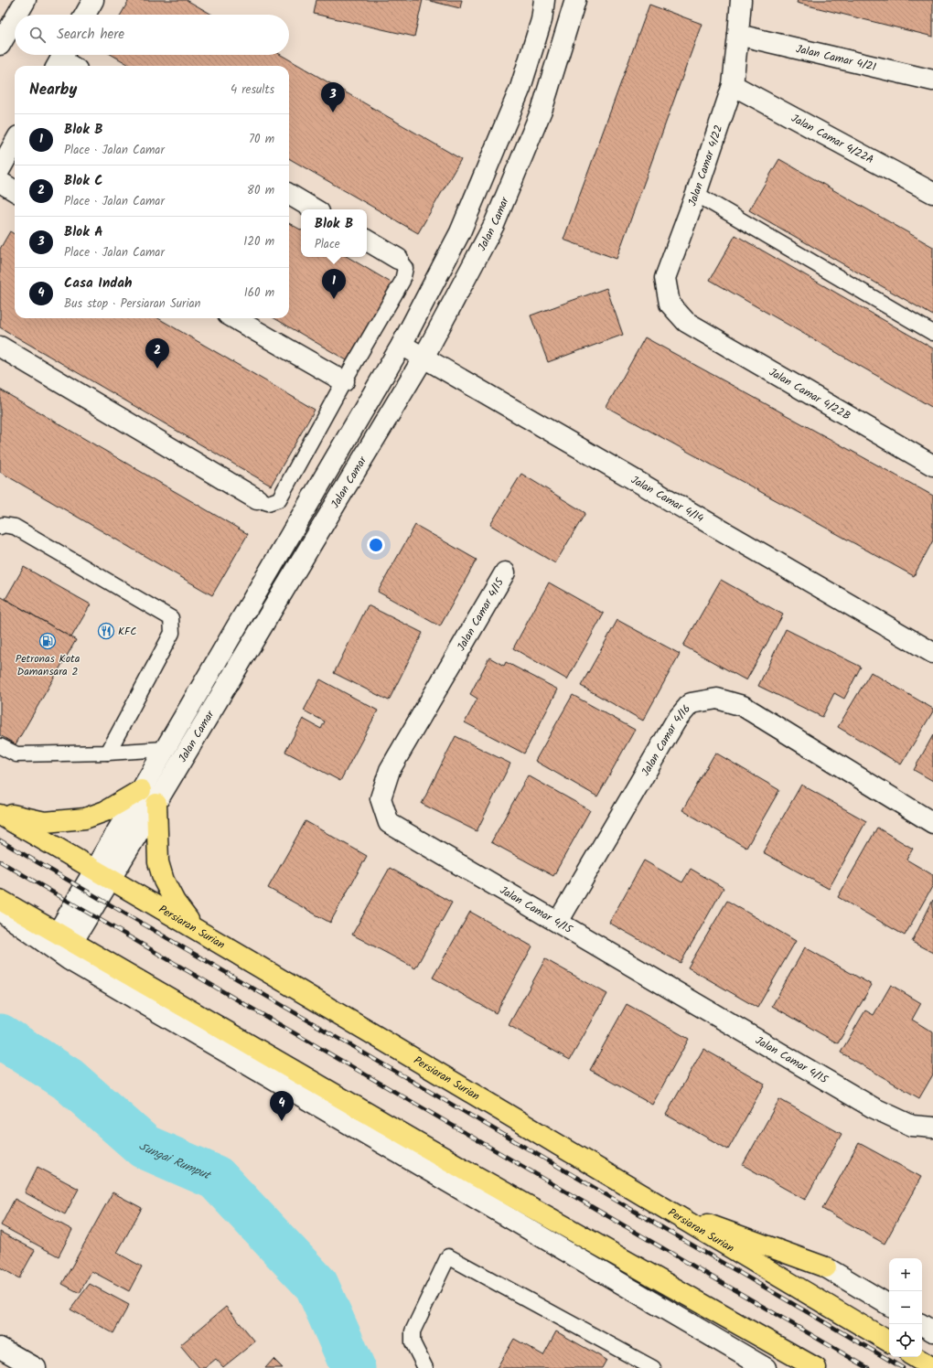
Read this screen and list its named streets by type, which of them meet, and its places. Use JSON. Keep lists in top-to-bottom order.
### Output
{
  "streets": {
    "main road": ["Persiaran Surian"],
    "street": [
      "Jalan Camar 4/21",
      "Jalan Camar 4/22A",
      "Jalan Camar 4/22",
      "Jalan Camar",
      "Jalan Camar 4/22B",
      "Jalan Camar 4/14",
      "Jalan Camar 4/15",
      "Jalan Camar 4/16"
    ]
  },
  "crossings": [
    ["Jalan Camar 4/21", "Jalan Camar 4/22"],
    ["Jalan Camar 4/22A", "Jalan Camar 4/22"],
    ["Jalan Camar 4/22", "Jalan Camar 4/22B"],
    ["Jalan Camar", "Jalan Camar 4/14"],
    ["Jalan Camar", "Persiaran Surian"],
    ["Jalan Camar 4/15", "Jalan Camar 4/16"]
  ],
  "water": ["Sungai Rumput"],
  "places": {
    "restaurant": ["KFC"],
    "fuel station": ["Petronas Kota Damansara 2"]
  },
  "page": {
    "search": "Search here",
    "heading": ["Nearby", "4 results"],
    "pins": [
      "3",
      "1",
      "2",
      "4"
    ],
    "list": [
      {
        "mark": "1",
        "name": "Blok B",
        "note": "Place · Jalan Camar",
        "value": "70 m"
      },
      {
        "mark": "2",
        "name": "Blok C",
        "note": "Place · Jalan Camar",
        "value": "80 m"
      },
      {
        "mark": "3",
        "name": "Blok A",
        "note": "Place · Jalan Camar",
        "value": "120 m"
      },
      {
        "mark": "4",
        "name": "Casa Indah",
        "note": "Bus stop · Persiaran Surian",
        "value": "160 m"
      }
    ],
    "popup": ["Blok B", "Place"],
    "map_buttons": ["+", "−"]
  }
}
